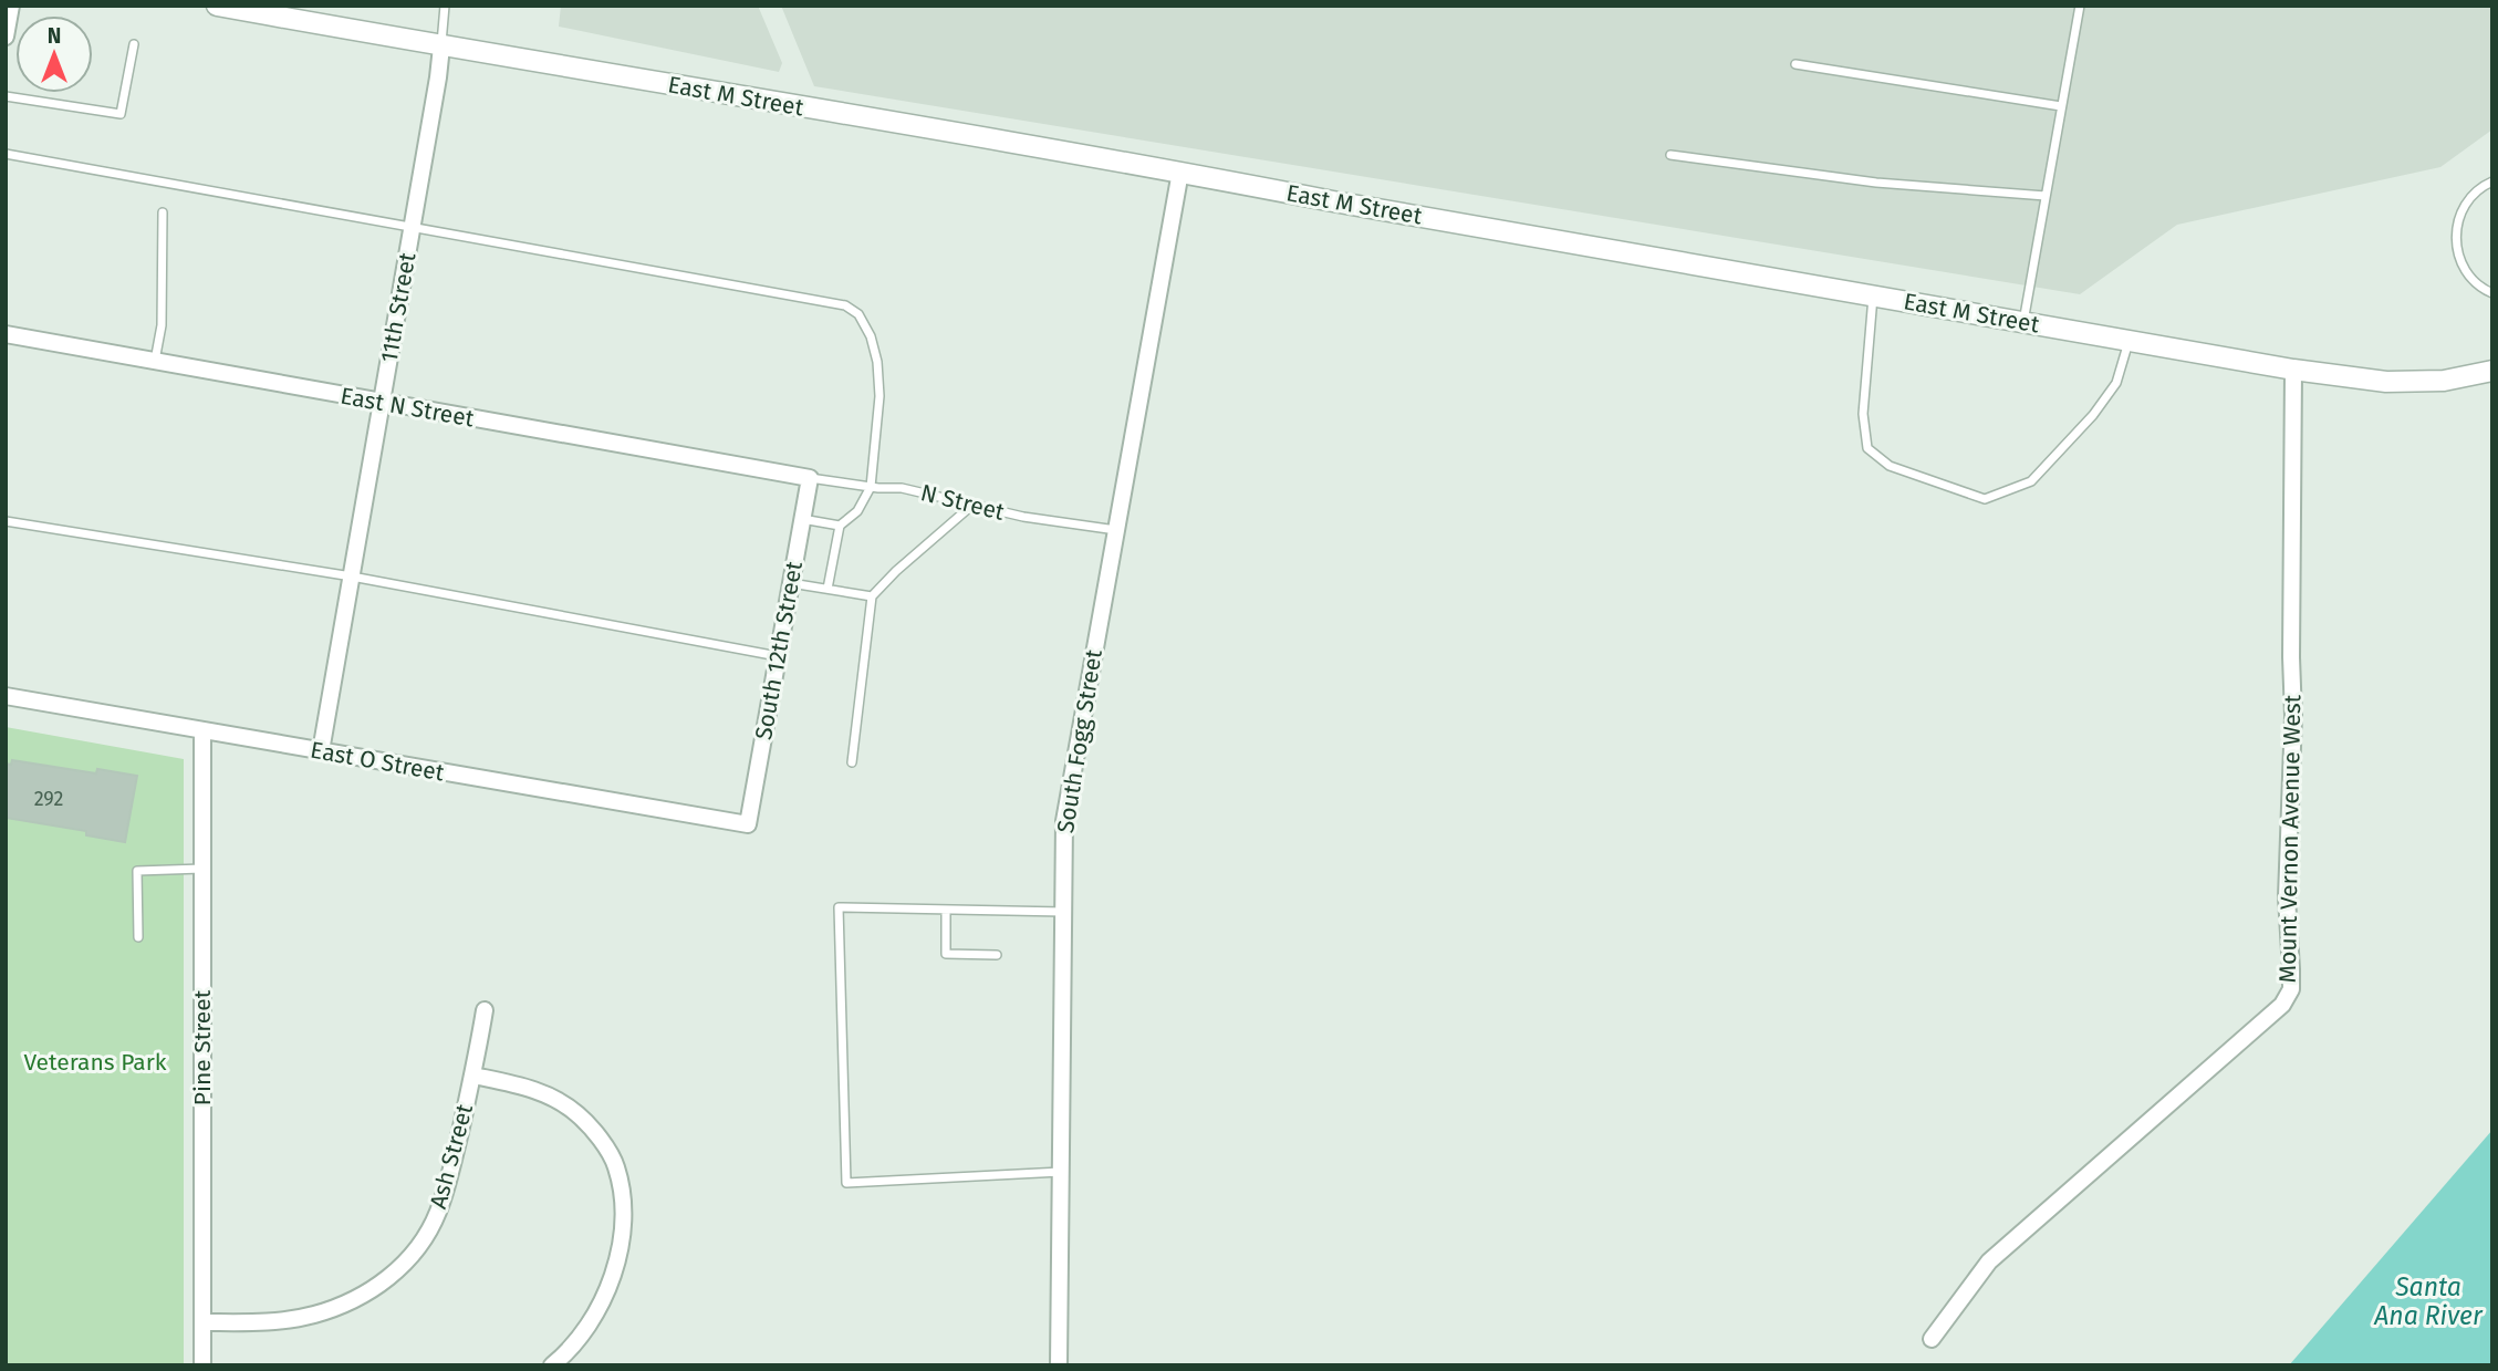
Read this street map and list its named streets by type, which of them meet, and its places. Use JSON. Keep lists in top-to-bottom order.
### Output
{
  "streets": {
    "street": [
      "East M Street",
      "11th Street",
      "East N Street",
      "South 12th Street",
      "South Fogg Street",
      "East O Street",
      "Mount Vernon Avenue West",
      "Pine Street",
      "Ash Street"
    ],
    "lane": ["N Street"]
  },
  "crossings": [
    ["East M Street", "11th Street"],
    ["East M Street", "South Fogg Street"],
    ["East M Street", "Mount Vernon Avenue West"],
    ["11th Street", "East N Street"],
    ["11th Street", "East O Street"],
    ["East N Street", "N Street"],
    ["East N Street", "South 12th Street"],
    ["N Street", "South 12th Street"],
    ["N Street", "South Fogg Street"],
    ["South 12th Street", "East O Street"],
    ["East O Street", "Pine Street"],
    ["Pine Street", "Ash Street"]
  ],
  "water": ["Santa Ana River"],
  "parks": ["Veterans Park"],
  "house_numbers": ["292"],
  "north": "top"
}
